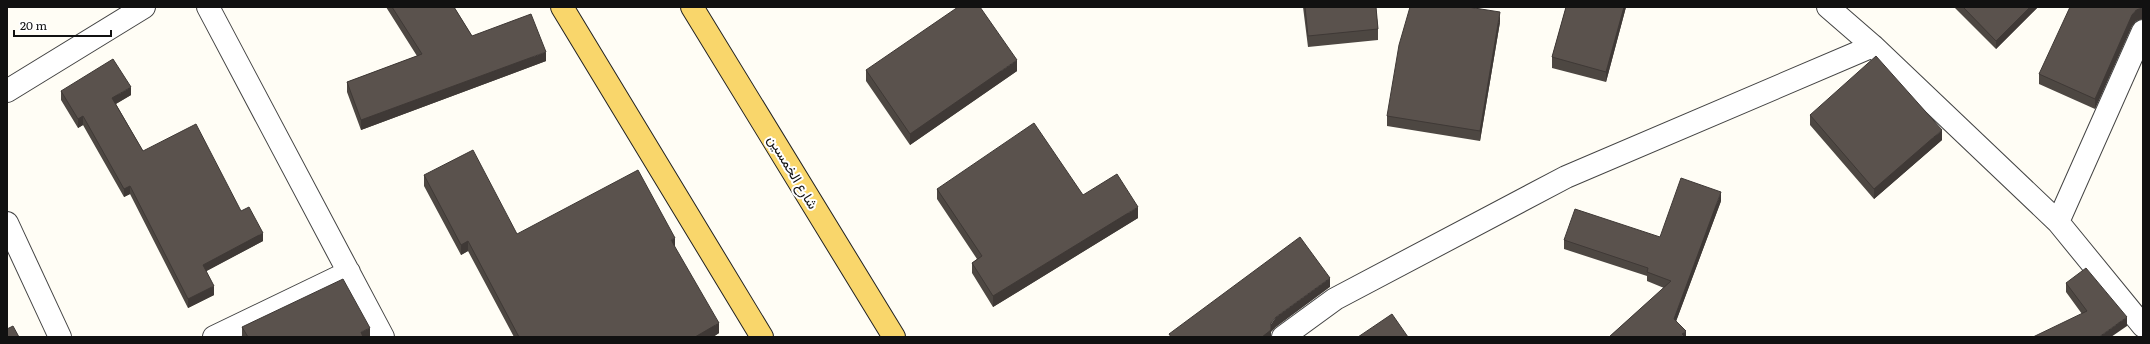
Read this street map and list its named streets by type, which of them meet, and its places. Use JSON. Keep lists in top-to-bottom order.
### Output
{
  "streets": {
    "main road": ["شارع الخمسين"]
  },
  "scale_bar": "20 m"
}
